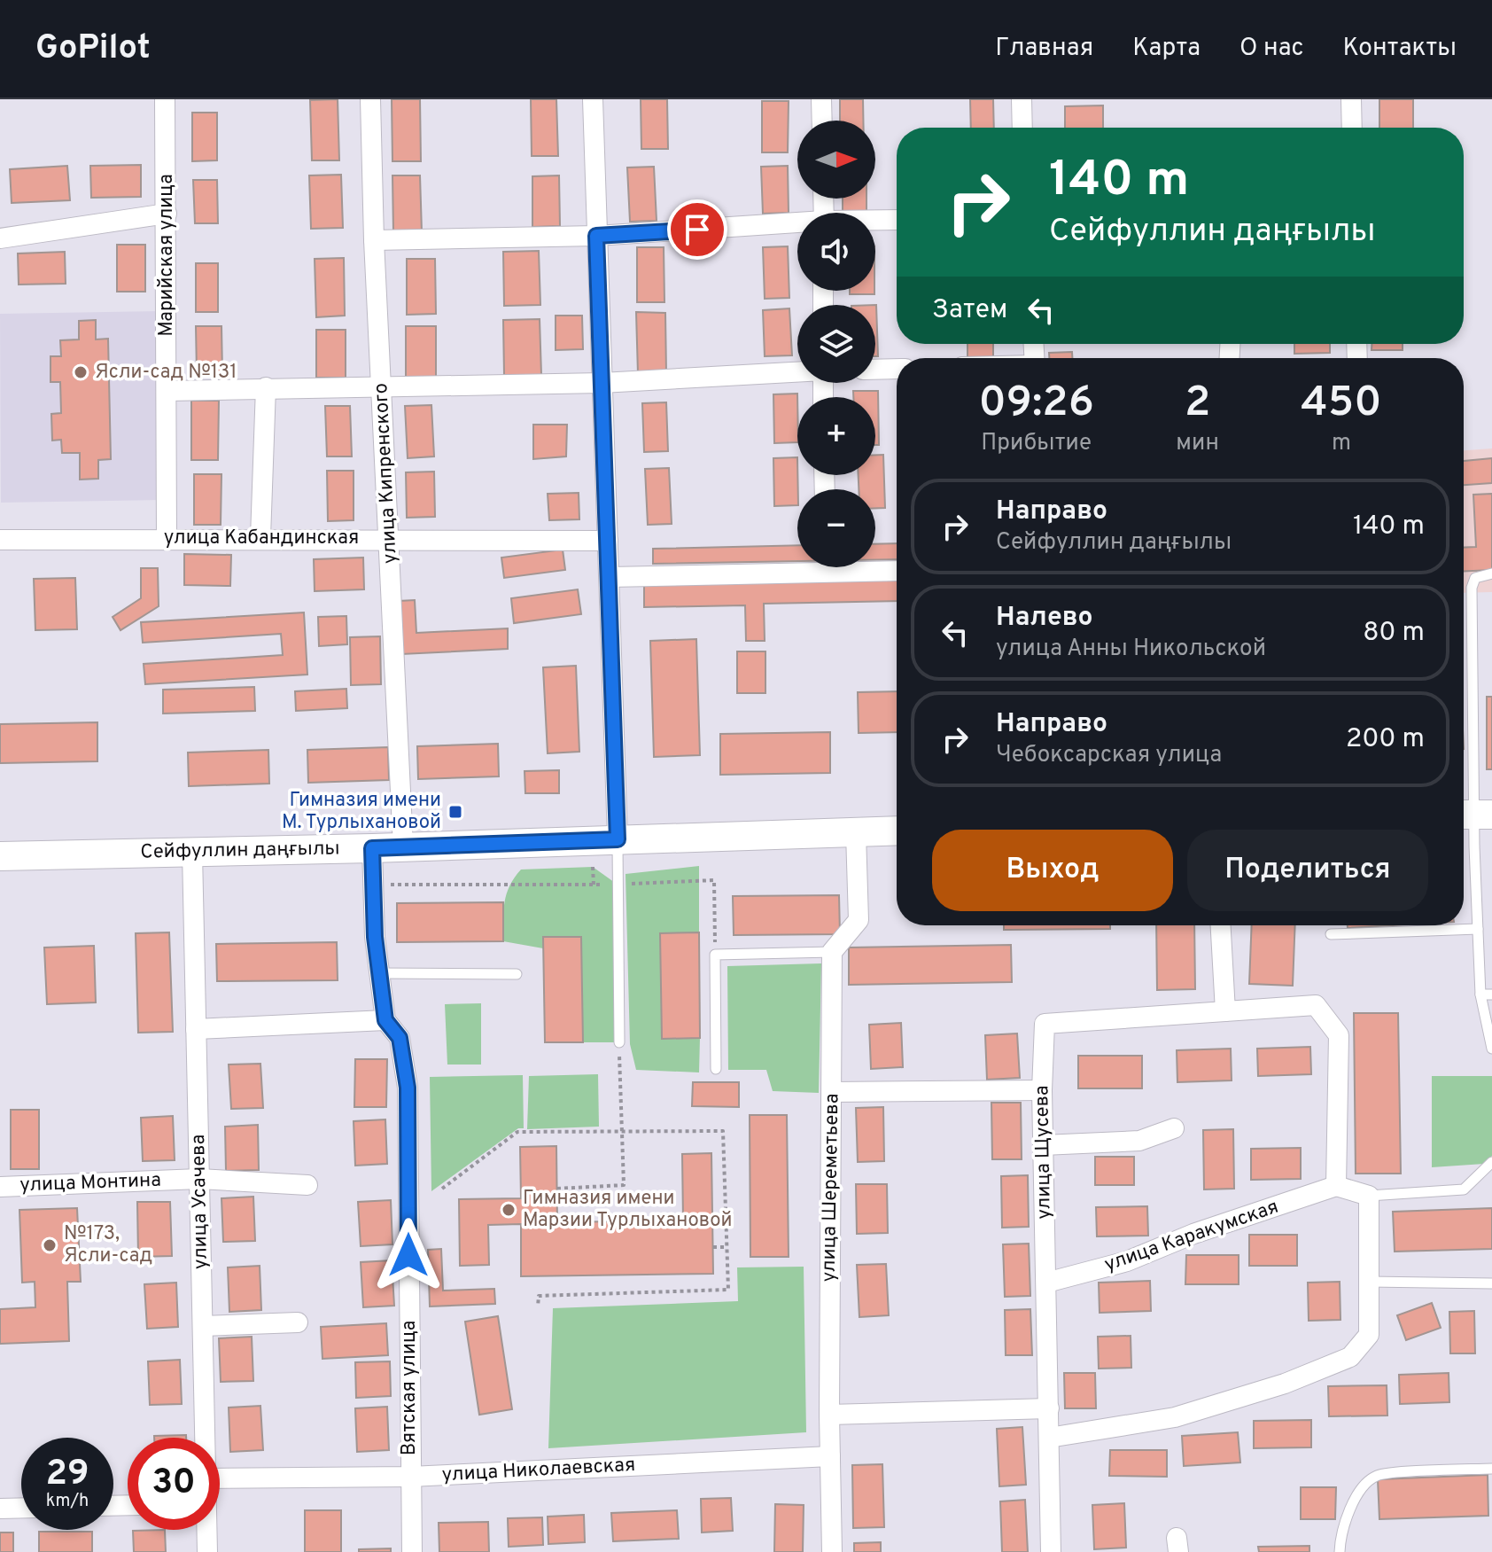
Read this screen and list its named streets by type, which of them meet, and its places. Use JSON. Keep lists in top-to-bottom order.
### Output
{
  "streets": {
    "main road": ["Сейфуллин даңғылы"],
    "street": [
      "Марийская улица",
      "улица Кипренского",
      "улица Кабандинская",
      "улица Щусева",
      "улица Монтина",
      "улица Шереметьева",
      "улица Усачева",
      "улица Каракумская",
      "Вятская улица",
      "улица Николаевская"
    ]
  },
  "crossings": [
    ["Марийская улица", "улица Кабандинская"],
    ["улица Кипренского", "улица Кабандинская"],
    ["улица Кипренского", "Сейфуллин даңғылы"],
    ["Сейфуллин даңғылы", "улица Усачева"],
    ["Сейфуллин даңғылы", "Вятская улица"],
    ["улица Щусева", "улица Каракумская"],
    ["улица Монтина", "улица Усачева"],
    ["улица Шереметьева", "улица Николаевская"],
    ["Вятская улица", "улица Николаевская"]
  ],
  "places": {
    "other": ["Ясли-сад №131", "Гимназия имени Марзии Турлыхановой", "№173, Ясли-сад"],
    "transit": ["Гимназия имени М. Турлыхановой"]
  },
  "north": "right",
  "page": {
    "header": "GoPilot",
    "nav": [
      "Главная",
      "Карта",
      "О нас",
      "Контакты"
    ],
    "map_buttons": ["+", "−"],
    "turn": ["140 m", "Сейфуллин даңғылы"],
    "then": "Затем",
    "eta": [
      "09:26",
      "Прибытие",
      "2",
      "мин",
      "450",
      "m"
    ],
    "list": [
      {
        "name": "Направо",
        "note": "Сейфуллин даңғылы",
        "value": "140 m"
      },
      {
        "name": "Налево",
        "note": "улица Анны Никольской",
        "value": "80 m"
      },
      {
        "name": "Направо",
        "note": "Чебоксарская улица",
        "value": "200 m"
      }
    ],
    "buttons": ["Выход", "Поделиться"],
    "speed": "29 km/h",
    "limit": "30"
  }
}
